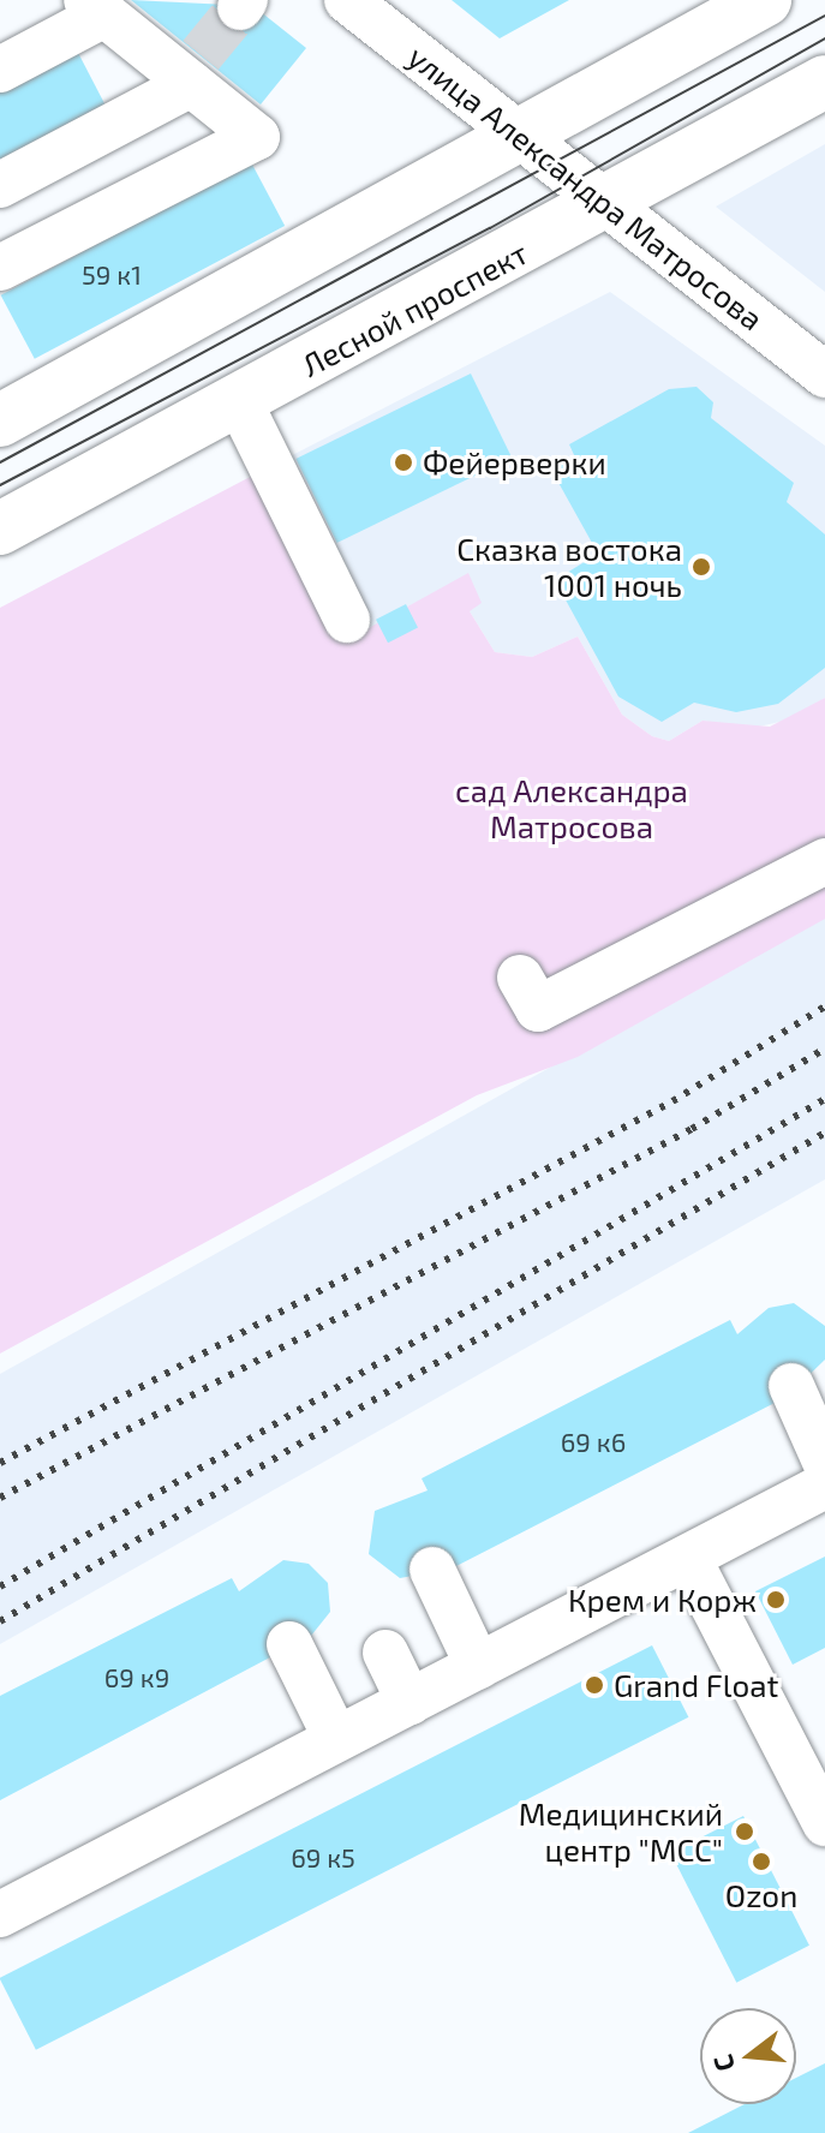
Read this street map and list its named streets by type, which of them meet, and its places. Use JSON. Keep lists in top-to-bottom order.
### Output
{
  "streets": {
    "main road": ["Лесной проспект"],
    "street": ["улица Александра Матросова"]
  },
  "crossings": [
    ["улица Александра Матросова", "Лесной проспект"]
  ],
  "parks": ["cад Александра Матросова"],
  "places": [
    "Фейерверки",
    "Сказка востока 1001 ночь",
    "Крем и Корж",
    "Grand Float",
    "Медицинский центр \"МСС\"",
    "Ozon"
  ],
  "house_numbers": [
    "59 к1",
    "69 к6",
    "69 к9",
    "69 к5"
  ],
  "north": "left"
}
